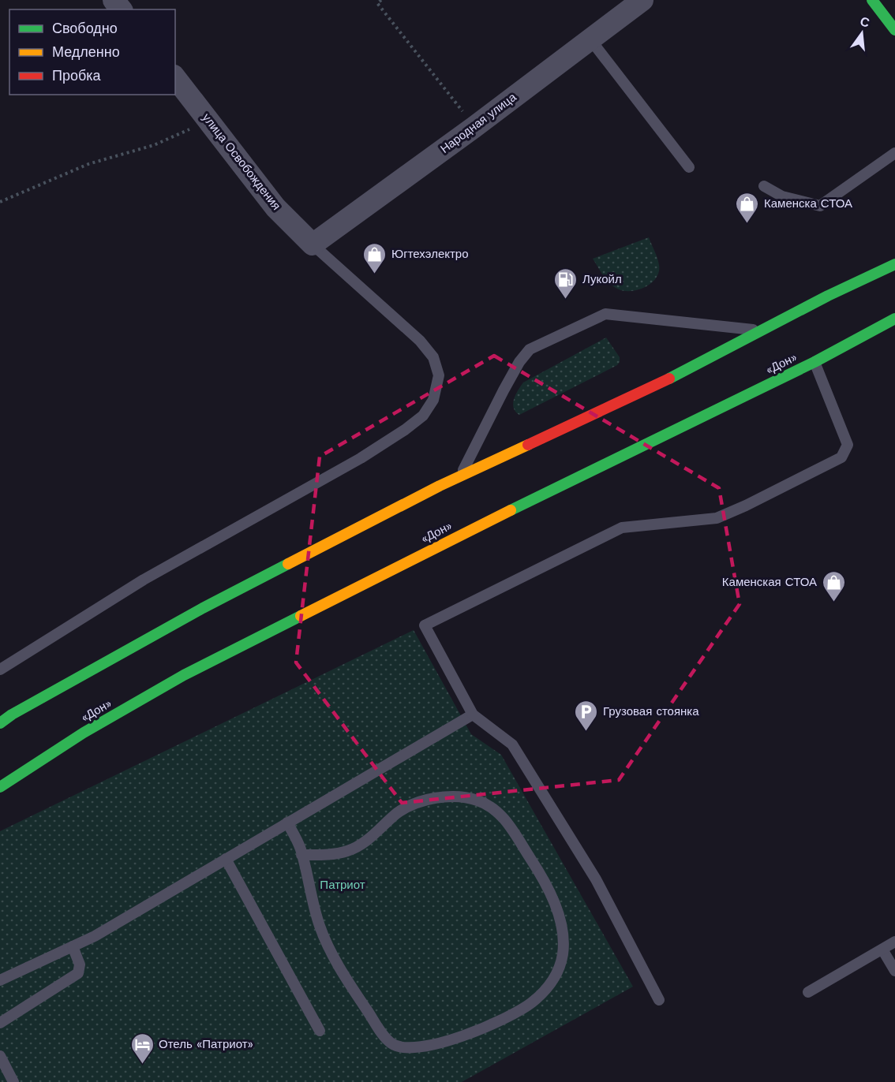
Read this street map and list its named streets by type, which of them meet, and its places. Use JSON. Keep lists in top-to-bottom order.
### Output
{
  "streets": {
    "main road": ["«Дон»"],
    "street": ["Народная улица", "улица Освобождения"]
  },
  "crossings": [
    ["Народная улица", "улица Освобождения"]
  ],
  "parks": ["Патриот"],
  "places": {
    "shop": ["Каменска СТОА", "Югтехэлектро", "Каменская СТОА"],
    "fuel station": ["Лукойл"],
    "parking": ["Грузовая стоянка"],
    "hotel": ["Отель «Патриот»"]
  },
  "legend": ["Свободно", "Медленно", "Пробка"],
  "north": "top"
}
